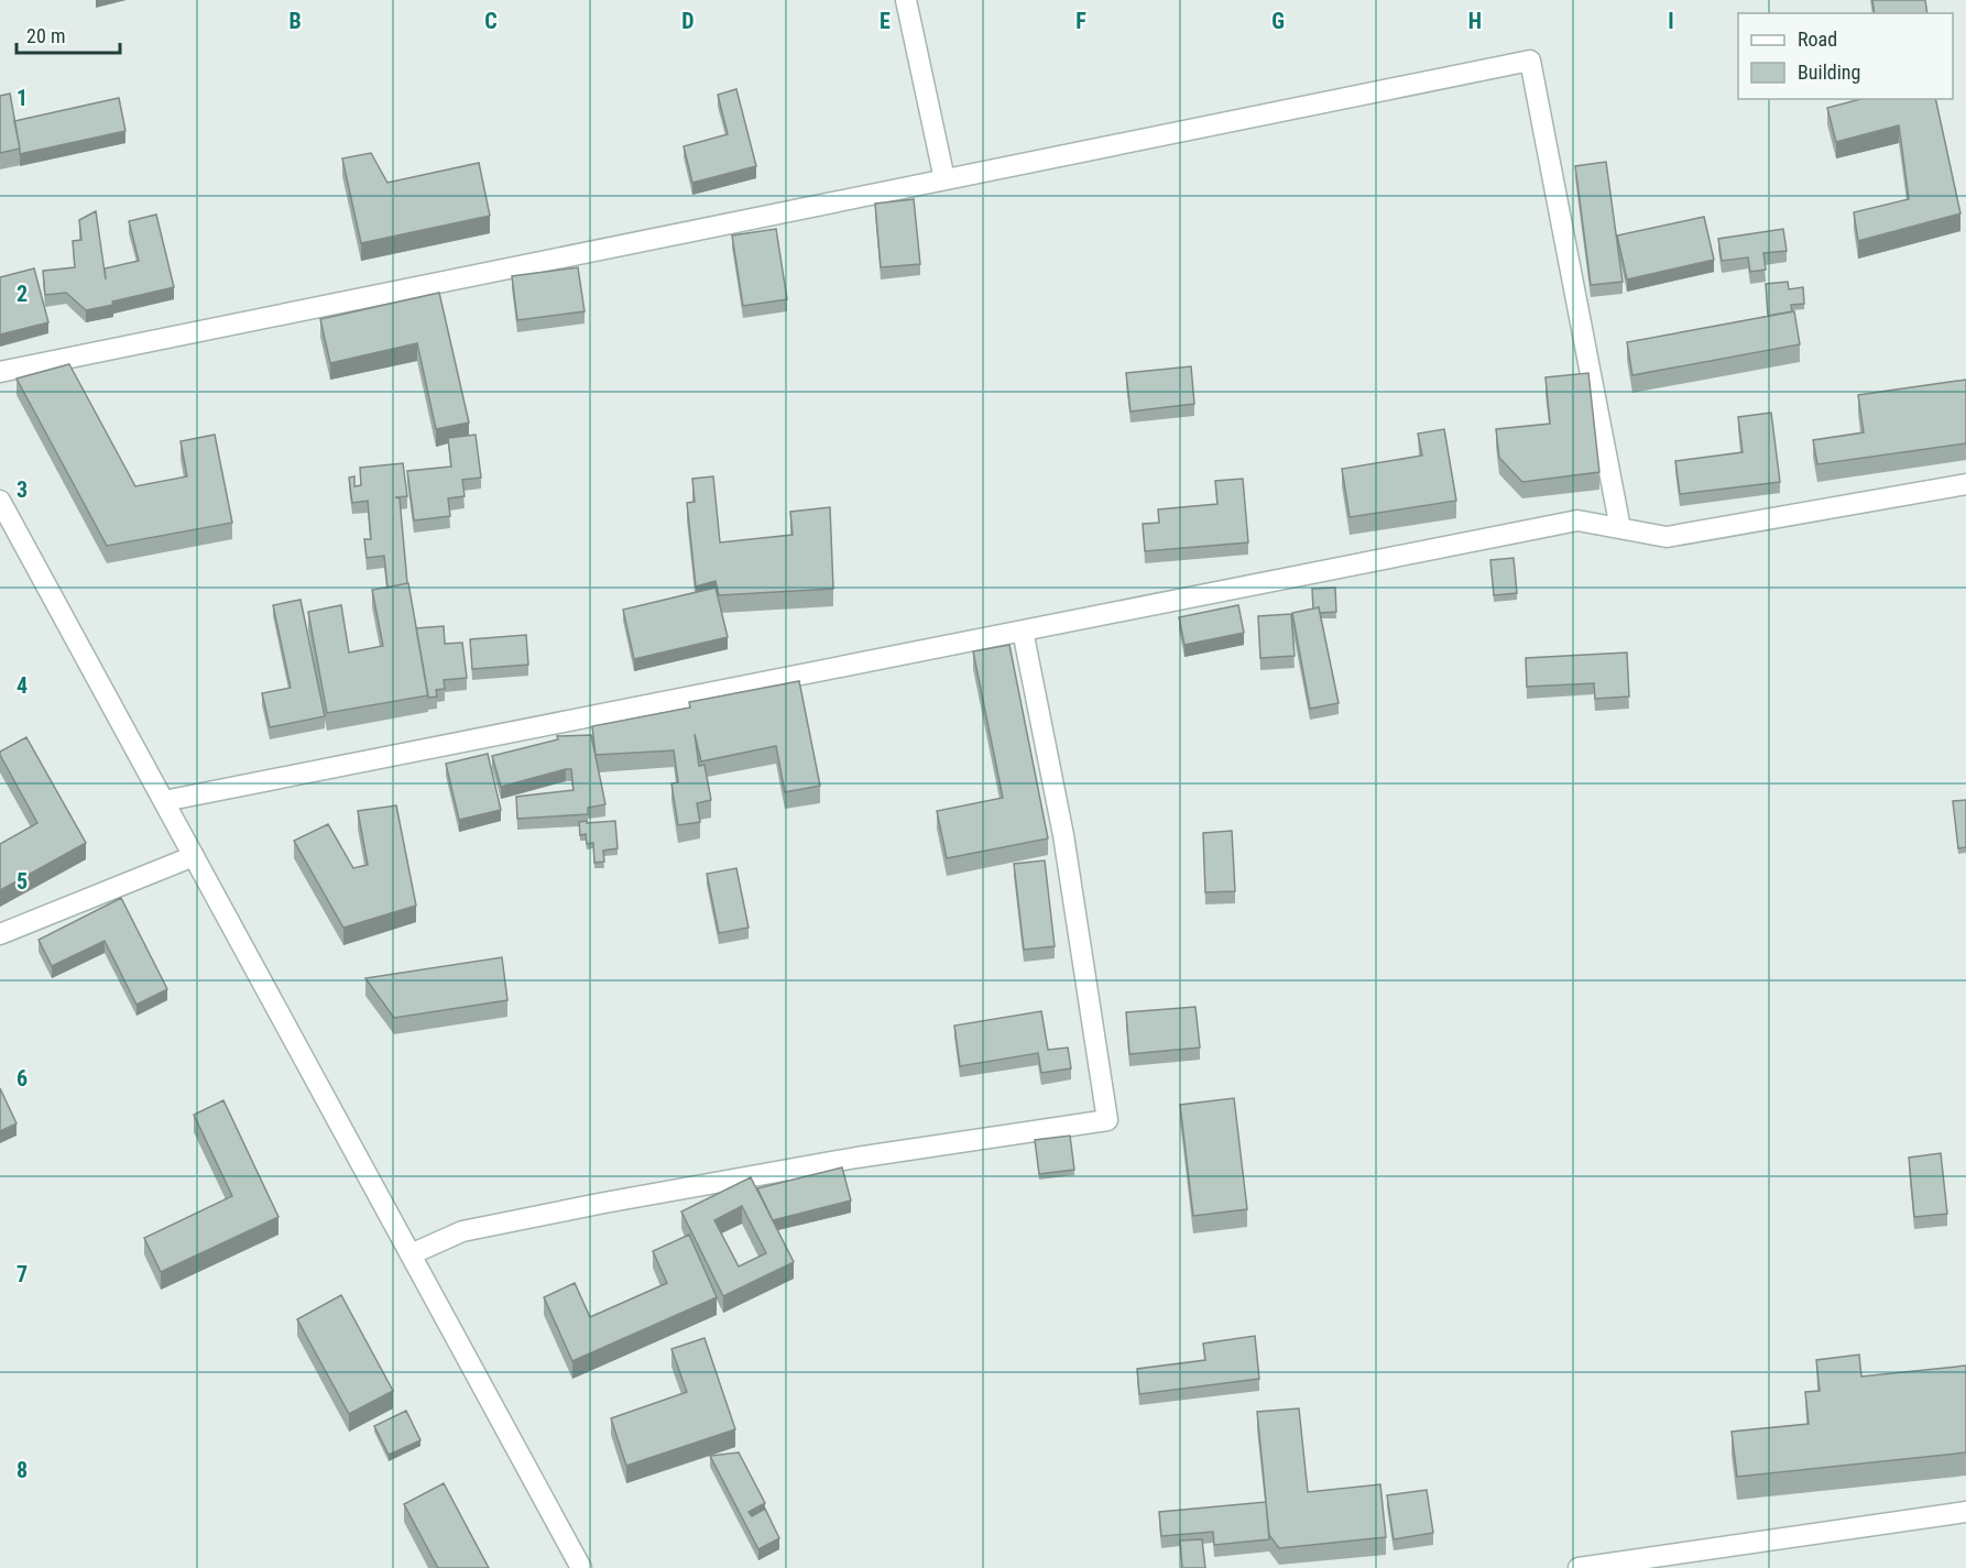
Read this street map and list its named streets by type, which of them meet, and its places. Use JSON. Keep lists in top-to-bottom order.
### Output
{
  "legend": ["Road", "Building"],
  "scale_bar": "20 m",
  "grid": {
    "columns": [
      "B",
      "C",
      "D",
      "E",
      "F",
      "G",
      "H",
      "I"
    ],
    "rows": [
      "1",
      "2",
      "3",
      "4",
      "5",
      "6",
      "7",
      "8"
    ]
  }
}
